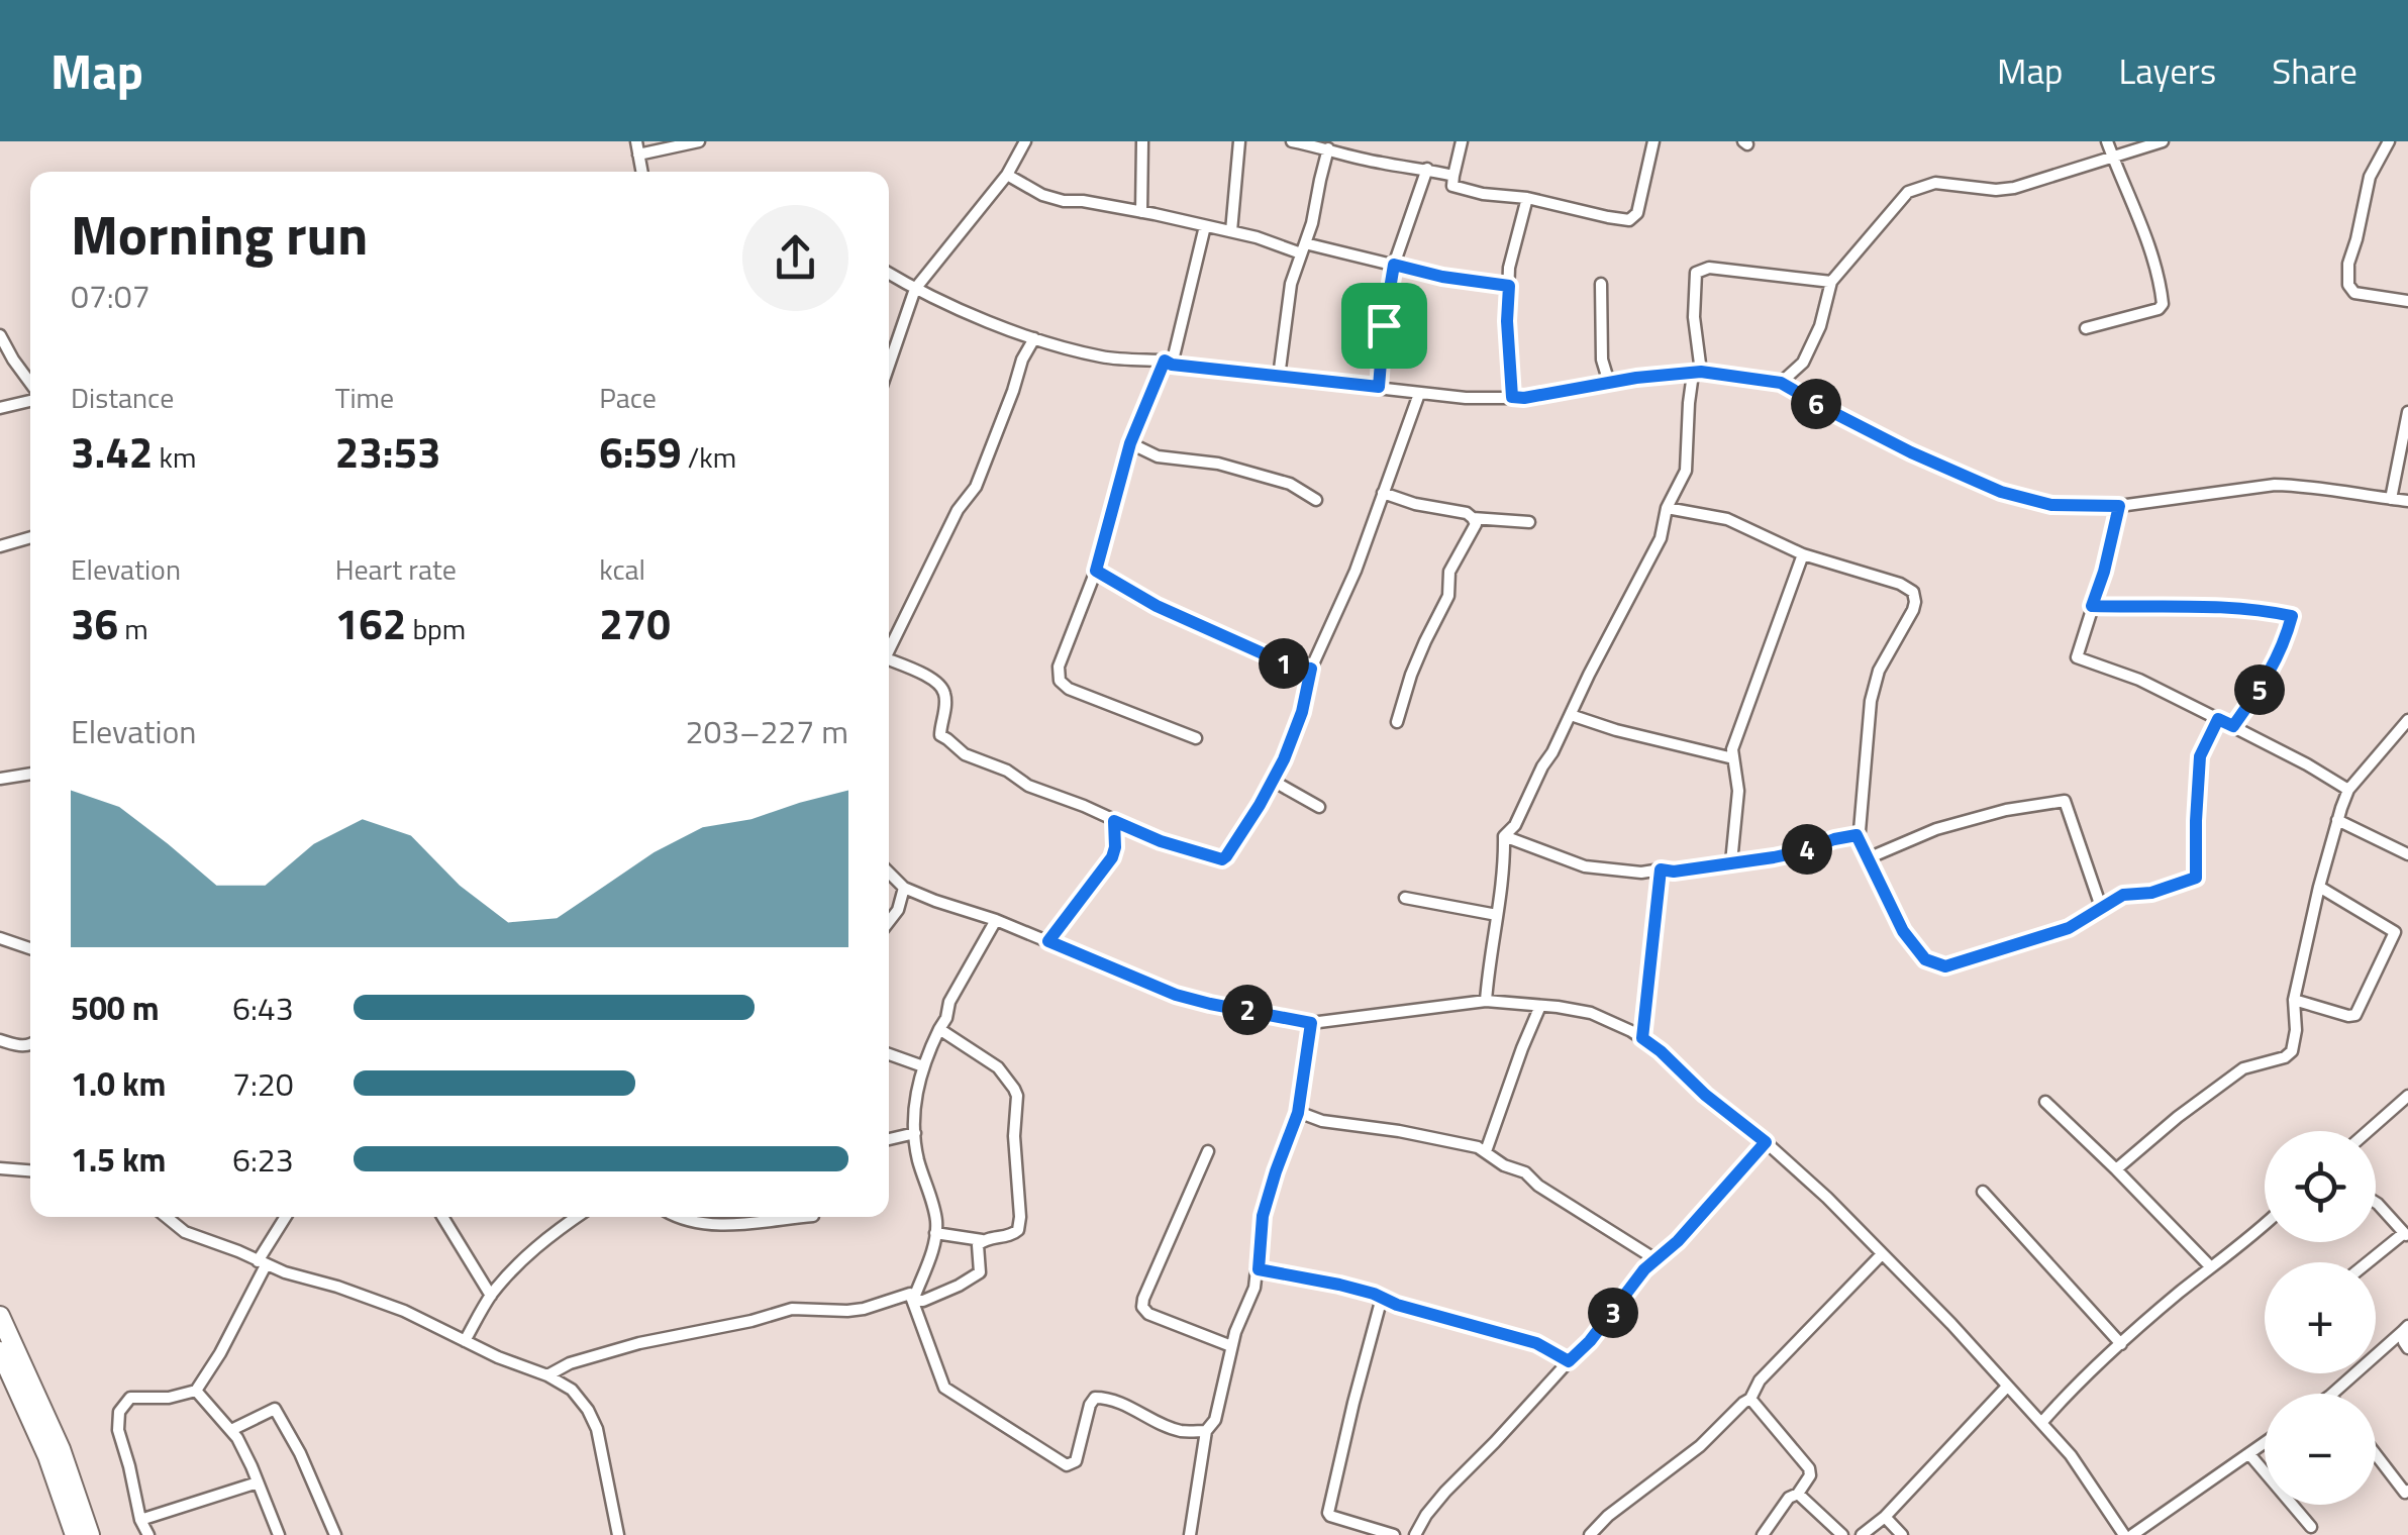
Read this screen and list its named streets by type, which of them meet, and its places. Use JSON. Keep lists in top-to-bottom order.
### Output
{
  "page": {
    "header": "Map",
    "nav": ["Map", "Layers", "Share"],
    "heading": ["Morning run", "07:07"],
    "stats": [
      ["Distance", "3.42 km"],
      ["Time", "23:53"],
      ["Pace", "6:59 /km"],
      ["Elevation", "36 m"],
      ["Heart rate", "162 bpm"],
      ["kcal", "270"]
    ],
    "pins": [
      "6",
      "1",
      "5",
      "4",
      "2",
      "3"
    ],
    "chart": ["Elevation", "203–227 m"],
    "list": [
      {
        "name": "500 m",
        "note": "6:43"
      },
      {
        "name": "1.0 km",
        "note": "7:20"
      },
      {
        "name": "1.5 km",
        "note": "6:23"
      }
    ],
    "map_buttons": ["+", "−"]
  }
}
